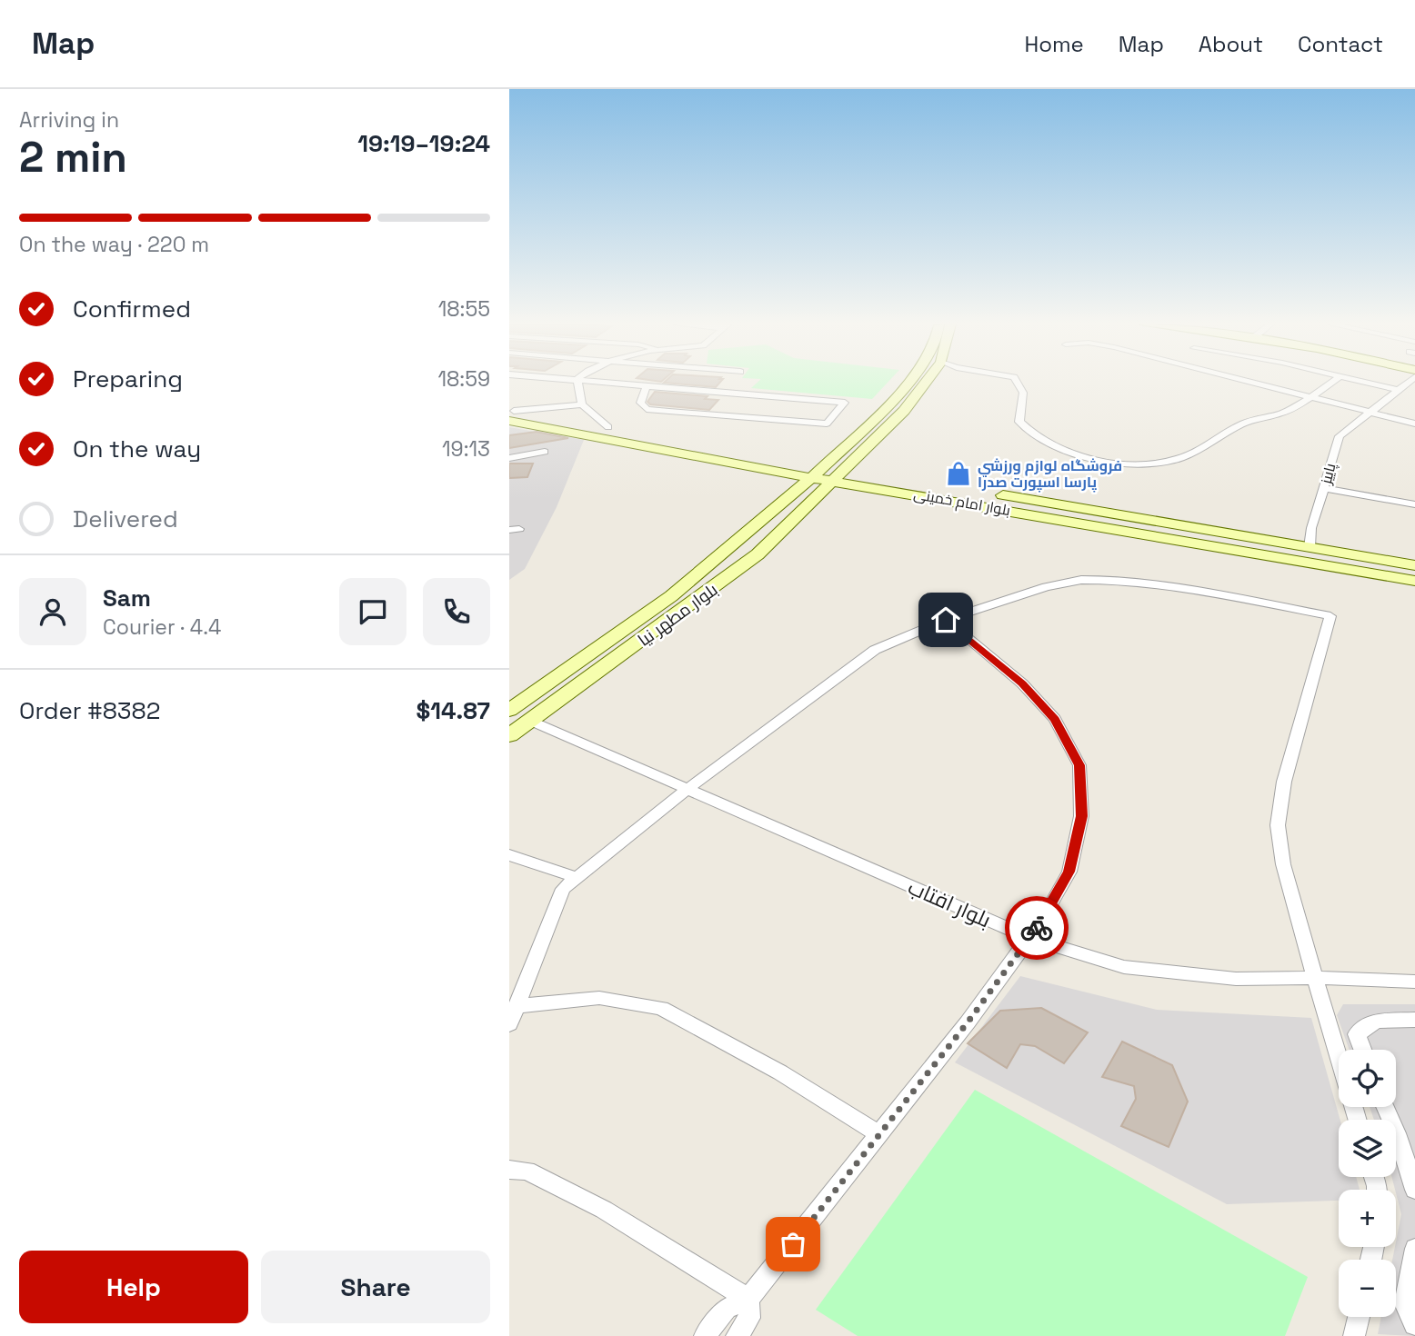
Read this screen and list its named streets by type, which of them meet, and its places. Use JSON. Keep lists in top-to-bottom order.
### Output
{
  "streets": {
    "main road": ["بلوار امام خمینی", "بلوار مطهر نیا"],
    "street": ["پاییز", "بلوار افتاب"]
  },
  "crossings": [
    ["پاییز", "بلوار امام خمینی"],
    ["بلوار امام خمینی", "بلوار مطهر نیا"],
    ["بلوار مطهر نیا", "بلوار افتاب"]
  ],
  "places": {
    "shop": ["فروشگاه لوازم ورزشي پارسا اسپورت صدرا"]
  },
  "page": {
    "header": "Map",
    "nav": [
      "Home",
      "Map",
      "About",
      "Contact"
    ],
    "heading": ["2 min", "Arriving in", "19:19–19:24"],
    "panel": [
      "Sam",
      "Courier · 4.4",
      "Order #8382",
      "$14.87"
    ],
    "bar": "On the way · 220 m",
    "list": [
      ["Confirmed", "18:55"],
      ["Preparing", "18:59"],
      ["On the way", "19:13"],
      "Delivered"
    ],
    "map_buttons": ["+", "−"],
    "buttons": ["Help", "Share"]
  }
}
